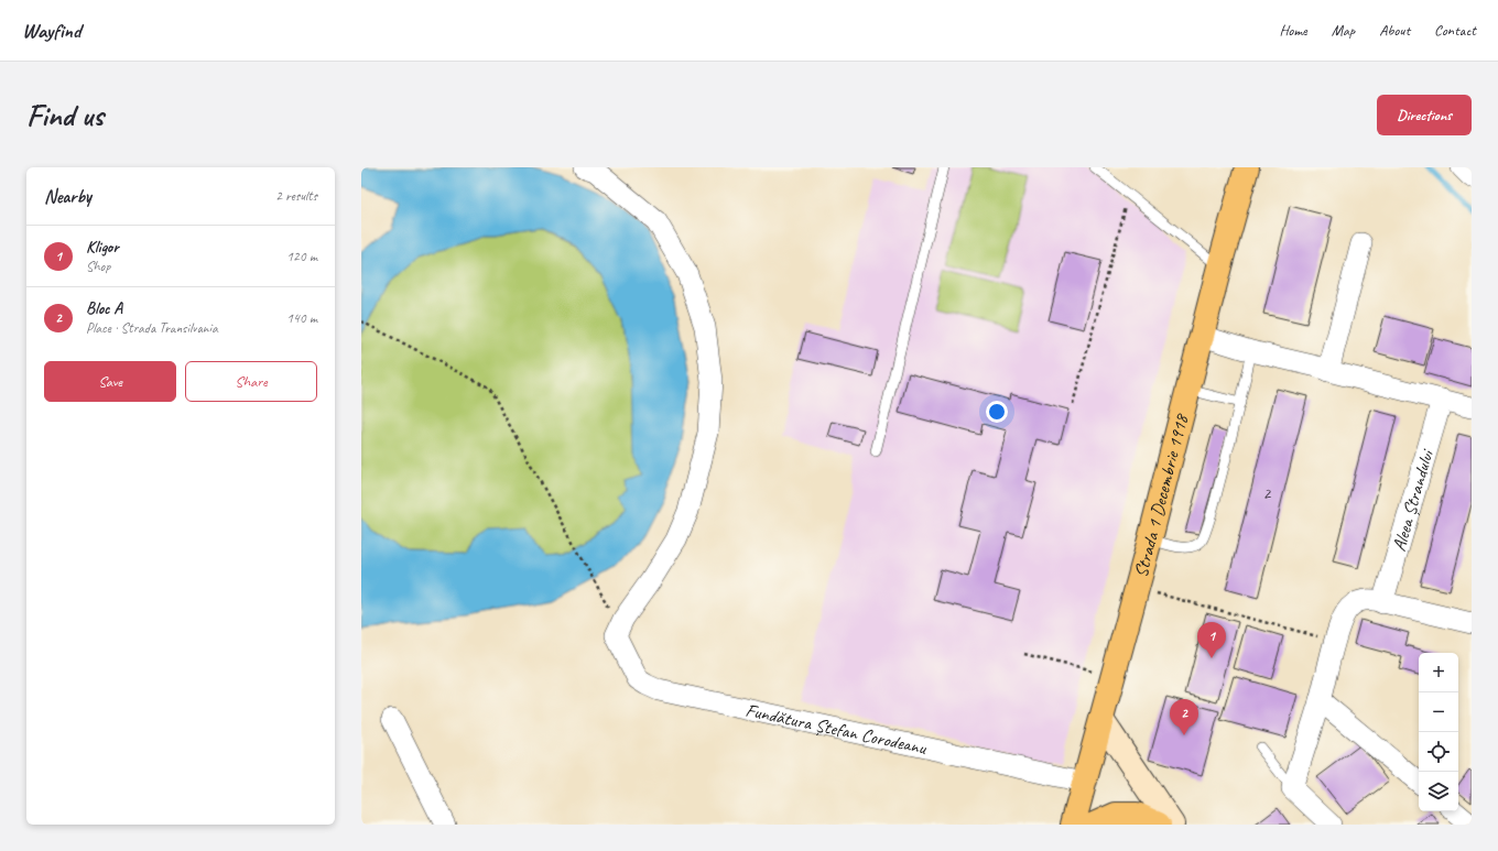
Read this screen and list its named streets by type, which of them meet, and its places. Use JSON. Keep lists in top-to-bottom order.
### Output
{
  "streets": {
    "main road": ["Strada 1 Decembrie 1918"],
    "street": ["Aleea Ștrandului", "Fundătura Ștefan Corodeanu"]
  },
  "crossings": [
    ["Strada 1 Decembrie 1918", "Fundătura Ștefan Corodeanu"]
  ],
  "house_numbers": ["2"],
  "page": {
    "header": "Wayfind",
    "nav": [
      "Home",
      "Map",
      "About",
      "Contact"
    ],
    "buttons": [
      "Directions",
      ["Save", "Share"]
    ],
    "title": "Find us",
    "heading": ["Nearby", "2 results"],
    "list": [
      {
        "mark": "1",
        "name": "Kligor",
        "note": "Shop",
        "value": "120 m"
      },
      {
        "mark": "2",
        "name": "Bloc A",
        "note": "Place · Strada Transilvania",
        "value": "140 m"
      }
    ],
    "pins": ["1", "2"],
    "map_buttons": ["+", "−"]
  }
}
